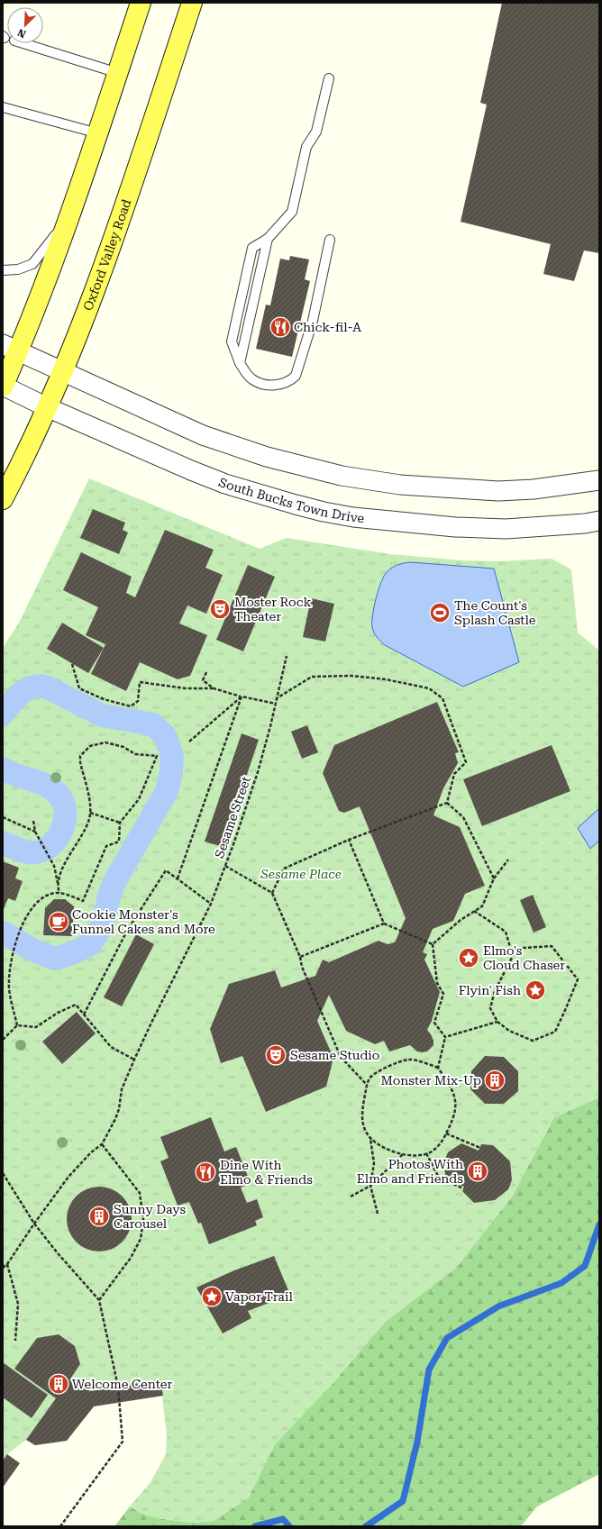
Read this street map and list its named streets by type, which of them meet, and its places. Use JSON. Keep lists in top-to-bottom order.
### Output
{
  "streets": {
    "main road": ["Oxford Valley Road"],
    "street": ["South Bucks Town Drive"],
    "path": ["Sesame Street"]
  },
  "crossings": [
    ["Oxford Valley Road", "South Bucks Town Drive"]
  ],
  "parks": ["Sesame Place"],
  "places": {
    "restaurant": ["Chick-fil-A", "Dine With Elmo & Friends"],
    "theatre": ["Moster Rock Theater", "Sesame Studio"],
    "sports": ["The Count's Splash Castle"],
    "cafe": ["Cookie Monster's Funnel Cakes and More"],
    "place": ["Elmo's Cloud Chaser", "Flyin' Fish", "Vapor Trail"],
    "building": [
      "Monster Mix-Up",
      "Photos With Elmo and Friends",
      "Sunny Days Carousel",
      "Welcome Center"
    ]
  },
  "north": "bottom left"
}
